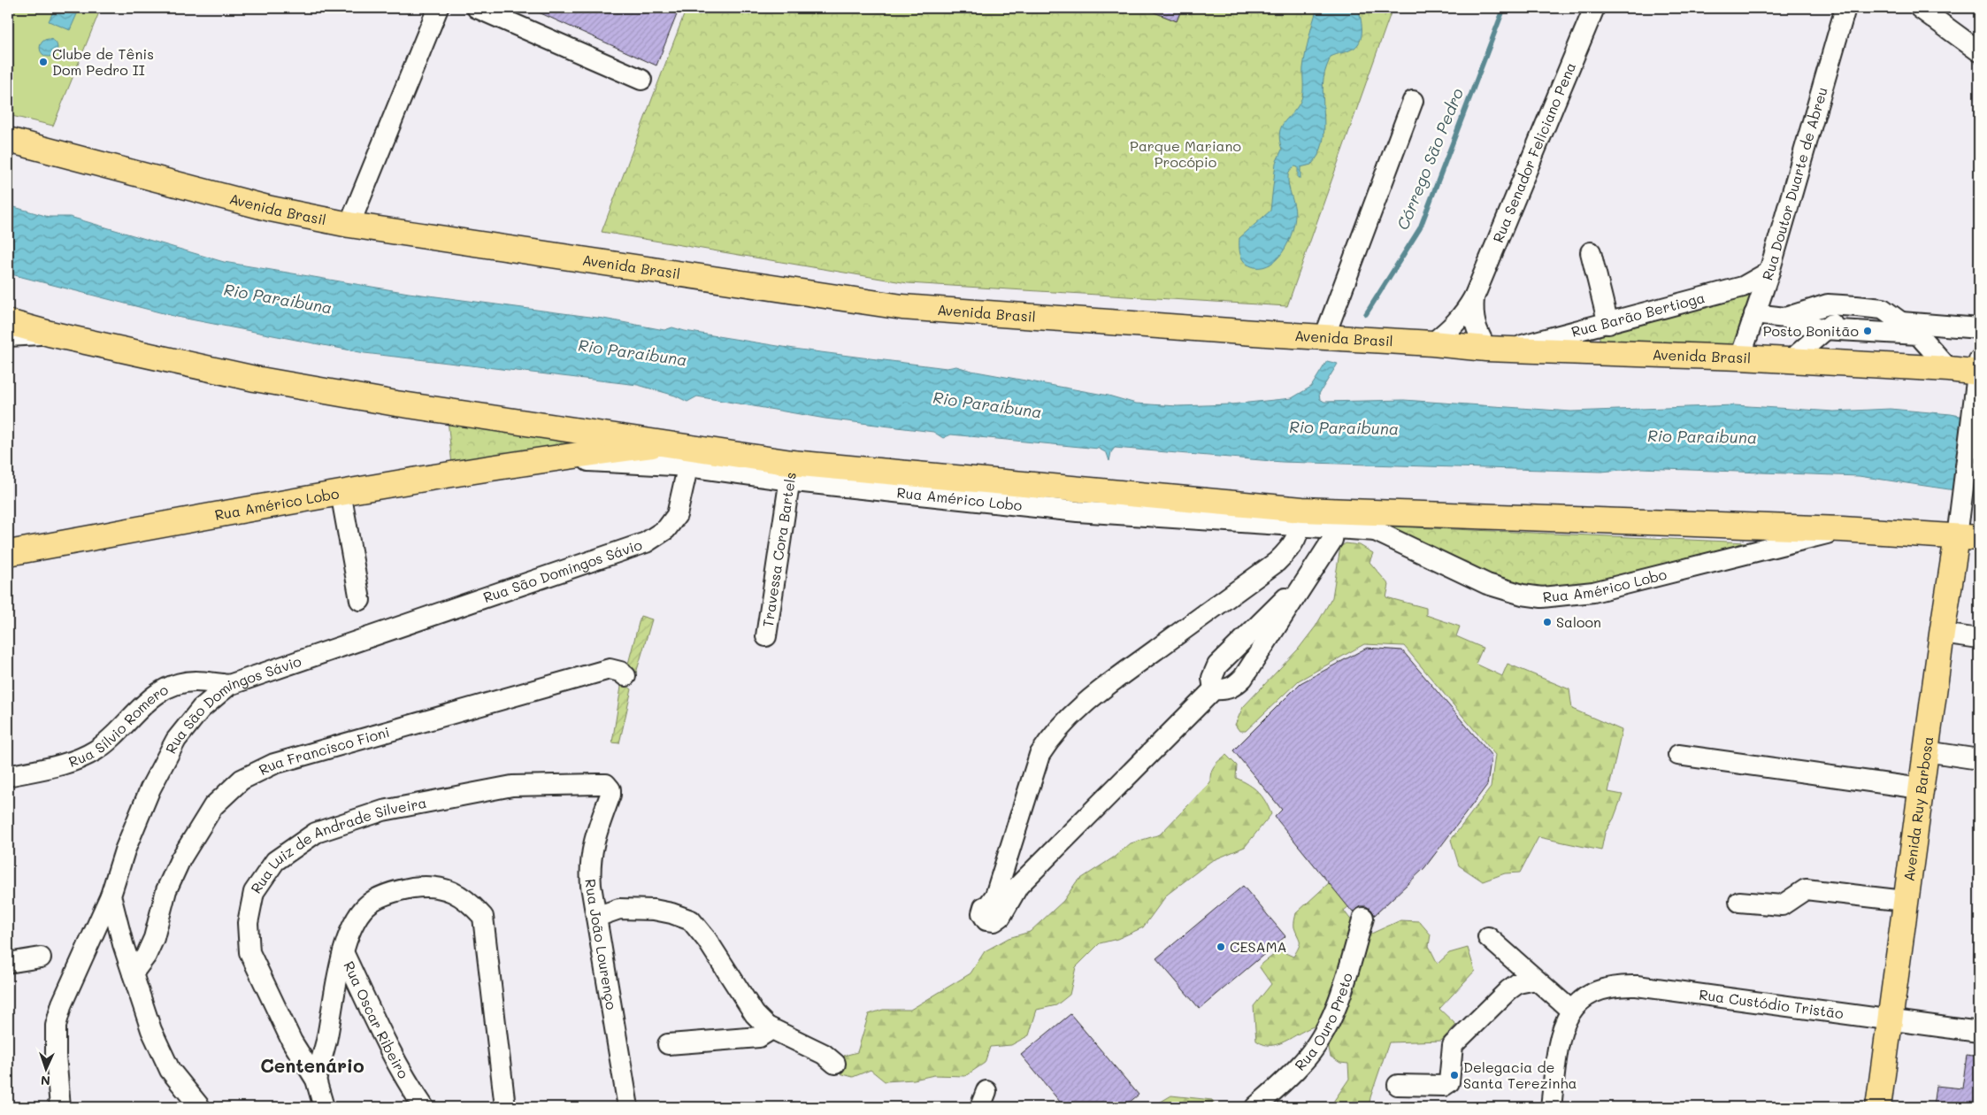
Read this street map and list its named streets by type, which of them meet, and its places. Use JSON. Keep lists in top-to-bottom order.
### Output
{
  "streets": {
    "main road": ["Avenida Brasil", "Rua Américo Lobo", "Avenida Ruy Barbosa"],
    "street": [
      "Rua Senador Feliciano Pena",
      "Rua Doutor Duarte de Abreu",
      "Rua Barão Bertioga",
      "Travessa Cora Bartels",
      "Rua São Domingos Sávio",
      "Rua Sílvio Romero",
      "Rua Francisco Fioni",
      "Rua Luiz de Andrade Silveira",
      "Rua João Lourenço",
      "Rua Custódio Tristão",
      "Rua Oscar Ribeiro",
      "Rua Ouro Preto"
    ]
  },
  "crossings": [
    ["Rua Senador Feliciano Pena", "Avenida Brasil"],
    ["Rua Senador Feliciano Pena", "Rua Barão Bertioga"],
    ["Rua Doutor Duarte de Abreu", "Avenida Brasil"],
    ["Rua Doutor Duarte de Abreu", "Rua Barão Bertioga"],
    ["Avenida Brasil", "Rua Barão Bertioga"],
    ["Avenida Brasil", "Avenida Ruy Barbosa"],
    ["Rua Américo Lobo", "Rua São Domingos Sávio"],
    ["Rua São Domingos Sávio", "Rua Sílvio Romero"],
    ["Avenida Ruy Barbosa", "Rua Custódio Tristão"],
    ["Rua Luiz de Andrade Silveira", "Rua João Lourenço"],
    ["Rua Luiz de Andrade Silveira", "Rua Oscar Ribeiro"]
  ],
  "districts": ["Centenário"],
  "water": ["Córrego São Pedro", "Rio Paraibuna"],
  "parks": ["Parque Mariano Procópio"],
  "places": [
    "Clube de Tênis Dom Pedro II",
    "Posto Bonitão",
    "Saloon",
    "CESAMA",
    "Delegacia de Santa Terezinha"
  ],
  "north": "bottom"
}
